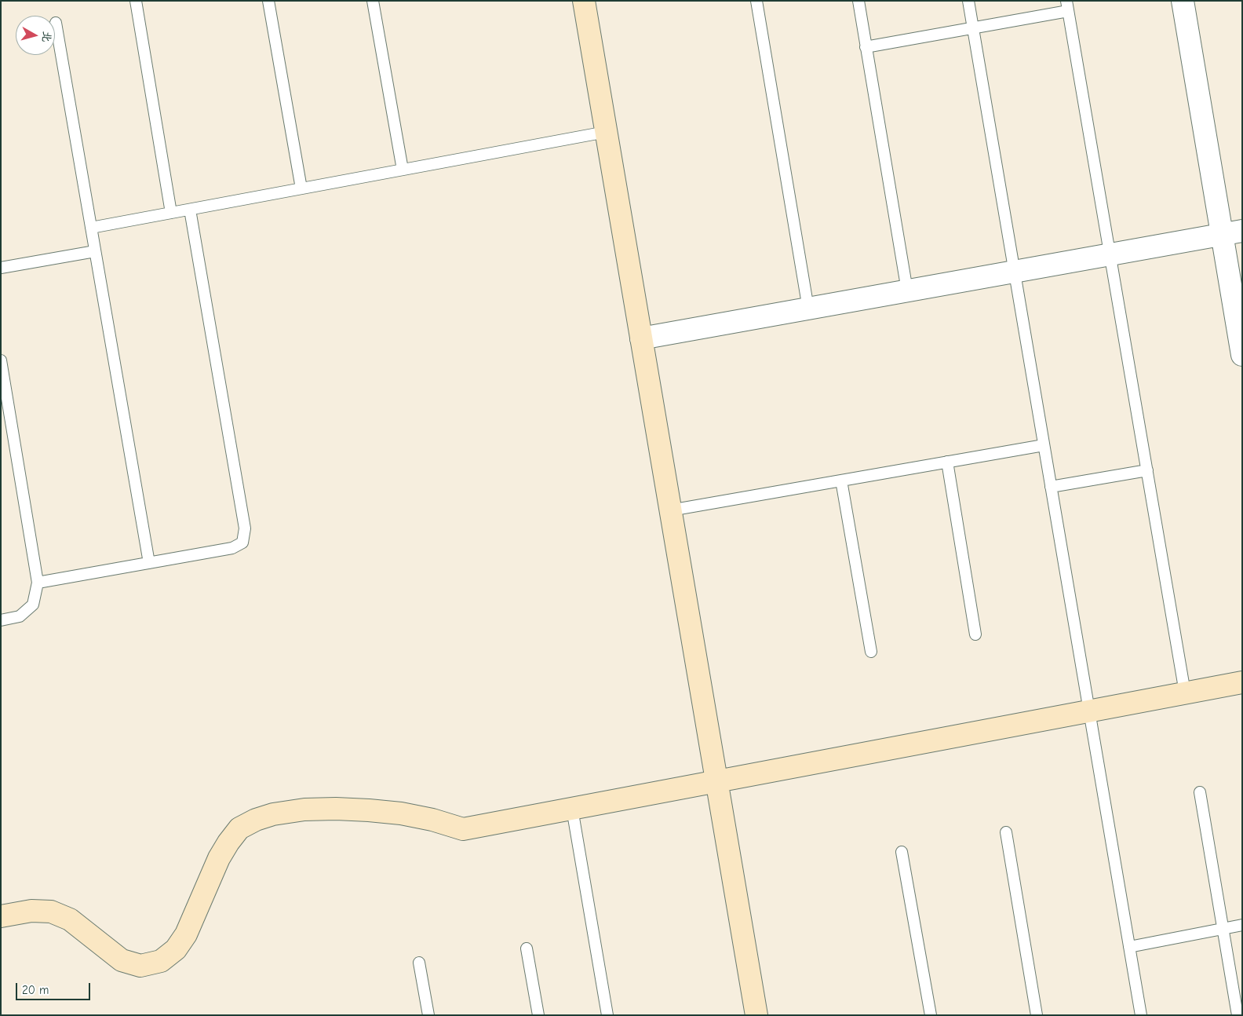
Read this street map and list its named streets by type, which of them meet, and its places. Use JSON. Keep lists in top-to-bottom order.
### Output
{
  "scale_bar": "20 m",
  "north": "right"
}
